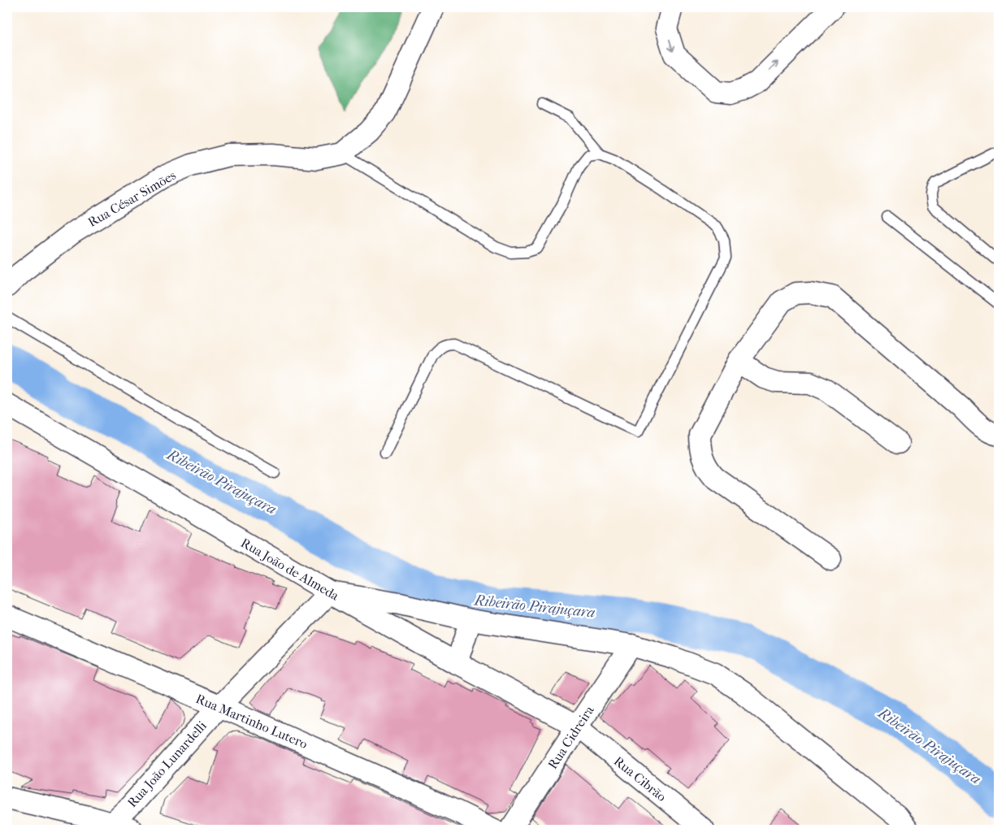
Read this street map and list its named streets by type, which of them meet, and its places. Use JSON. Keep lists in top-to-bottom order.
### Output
{
  "streets": {
    "street": [
      "Rua César Simões",
      "Rua João de Almeda",
      "Rua Martinho Lutero",
      "Rua Cidreira",
      "Rua João Lunardelli",
      "Rua Cibrão"
    ]
  },
  "crossings": [
    ["Rua João de Almeda", "Rua Cidreira"],
    ["Rua João de Almeda", "Rua João Lunardelli"],
    ["Rua João de Almeda", "Rua Cibrão"],
    ["Rua Martinho Lutero", "Rua João Lunardelli"],
    ["Rua Cidreira", "Rua Cibrão"]
  ],
  "water": ["Ribeirão Pirajuçara"]
}
